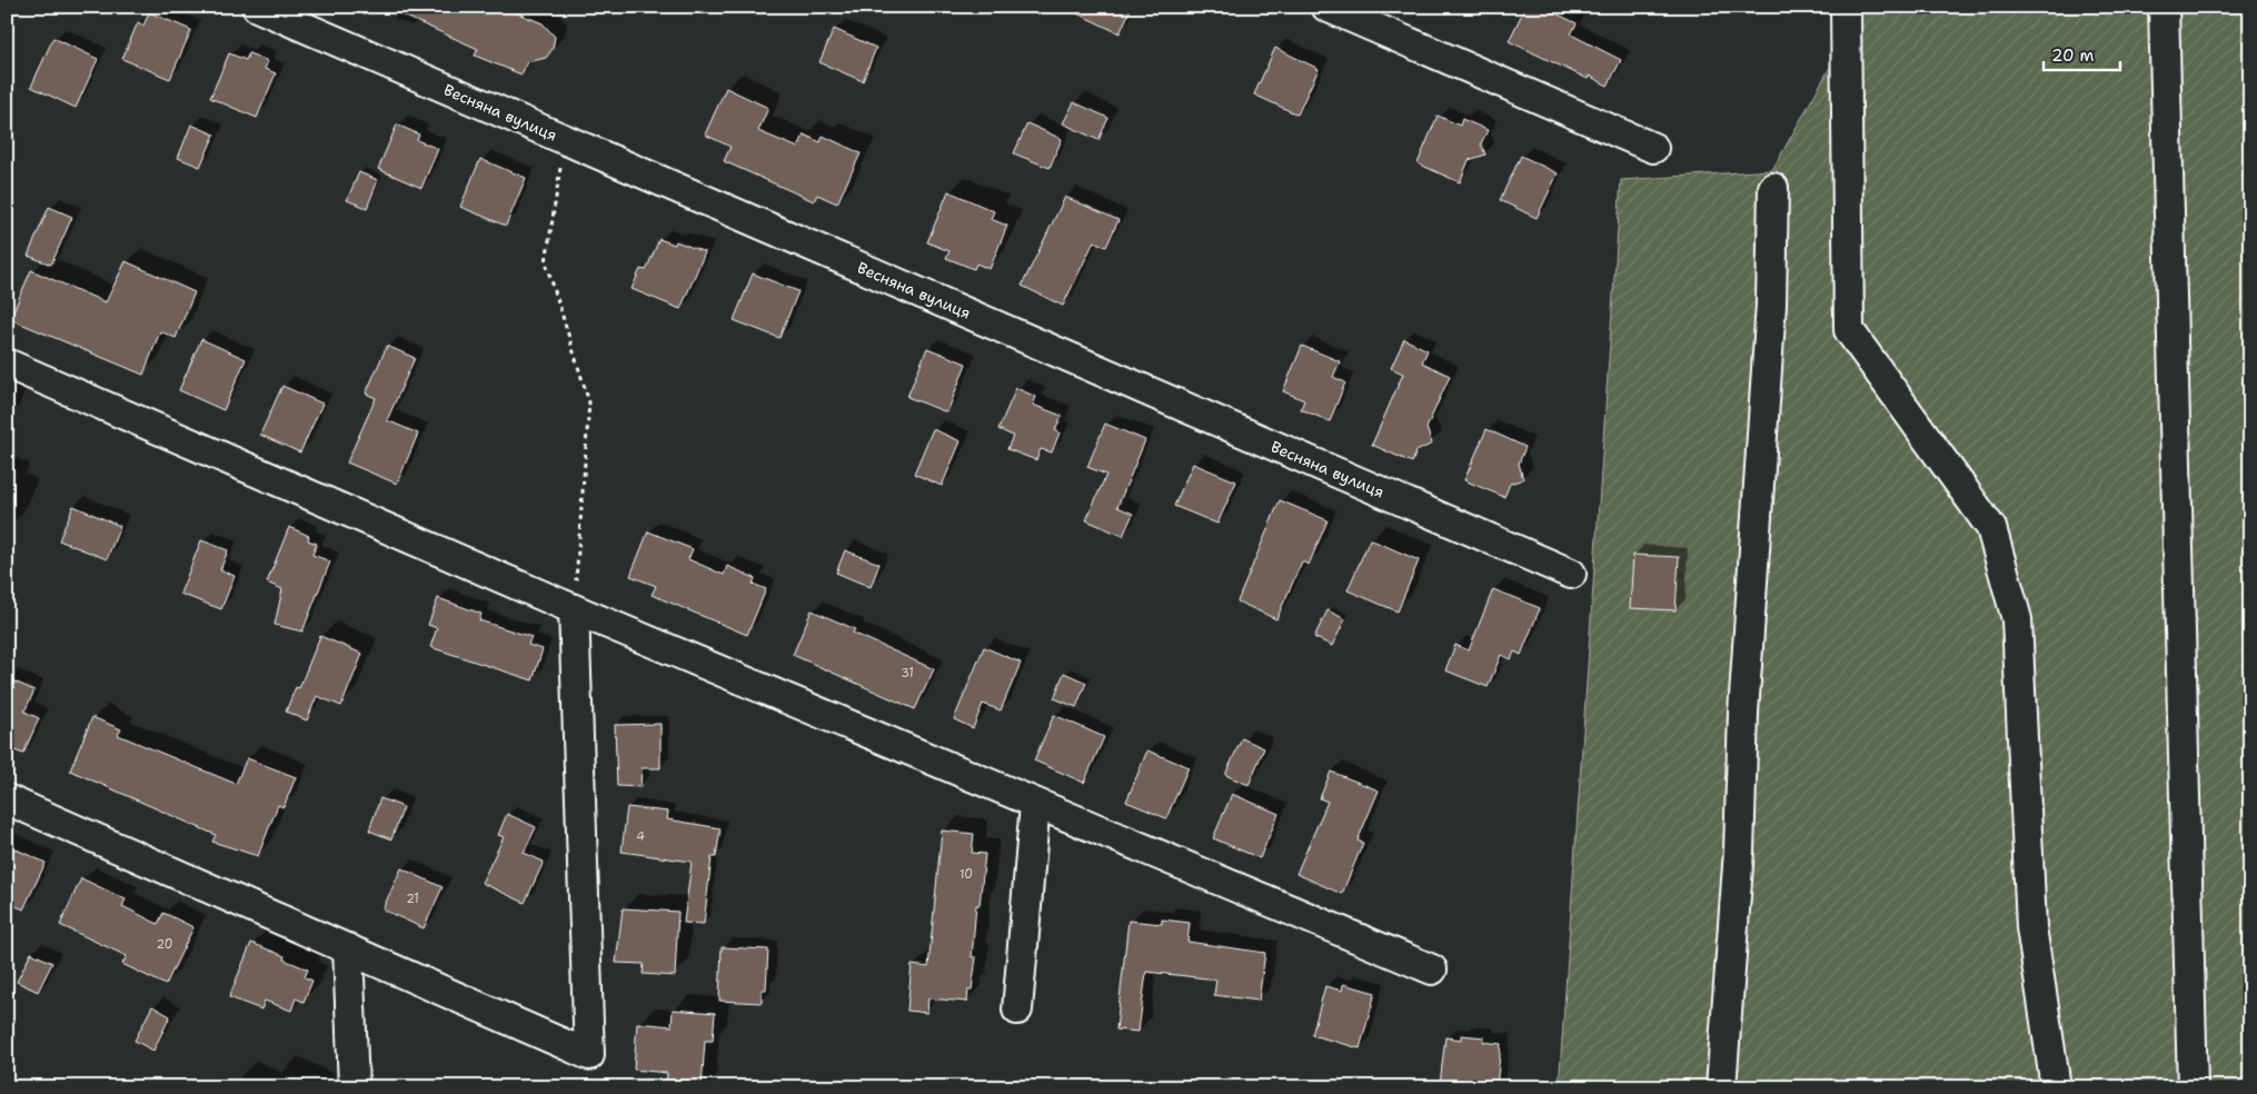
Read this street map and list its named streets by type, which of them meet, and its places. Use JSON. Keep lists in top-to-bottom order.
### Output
{
  "streets": {
    "street": ["Весняна вулиця"]
  },
  "house_numbers": [
    "31",
    "4",
    "10",
    "21",
    "20"
  ],
  "scale_bar": "20 m"
}
